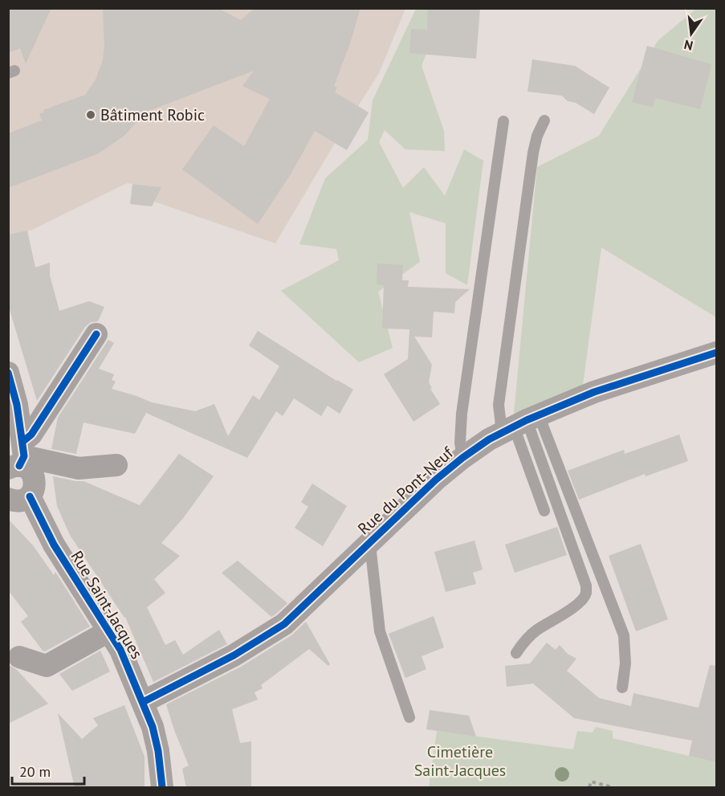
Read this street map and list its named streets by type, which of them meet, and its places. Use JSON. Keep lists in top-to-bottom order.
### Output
{
  "streets": {
    "street": ["Rue du Pont-Neuf", "Rue Saint-Jacques"]
  },
  "crossings": [
    ["Rue du Pont-Neuf", "Rue Saint-Jacques"]
  ],
  "parks": ["Cimetière Saint-Jacques"],
  "places": ["Bâtiment Robic"],
  "scale_bar": "20 m",
  "north": "bottom"
}
